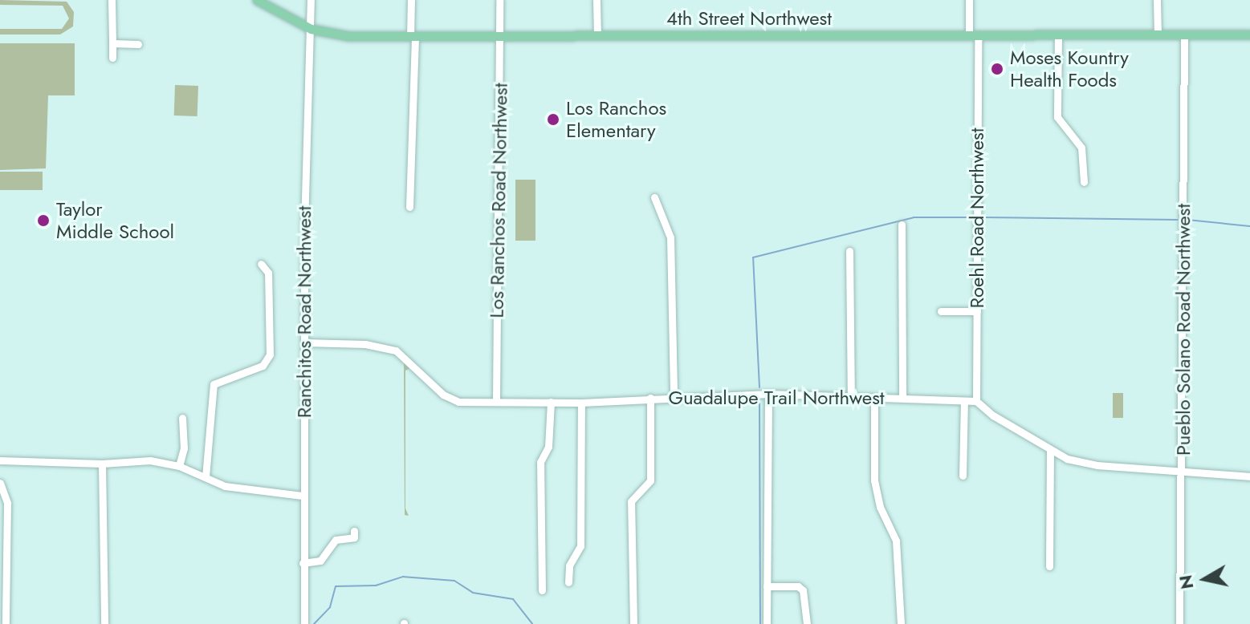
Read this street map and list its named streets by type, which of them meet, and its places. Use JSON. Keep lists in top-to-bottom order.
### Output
{
  "streets": {
    "main road": ["4th Street Northwest"],
    "street": [
      "Los Ranchos Road Northwest",
      "Roehl Road Northwest",
      "Ranchitos Road Northwest",
      "Pueblo Solano Road Northwest",
      "Guadalupe Trail Northwest"
    ]
  },
  "crossings": [
    ["4th Street Northwest", "Los Ranchos Road Northwest"],
    ["4th Street Northwest", "Roehl Road Northwest"],
    ["4th Street Northwest", "Ranchitos Road Northwest"],
    ["4th Street Northwest", "Pueblo Solano Road Northwest"],
    ["Los Ranchos Road Northwest", "Guadalupe Trail Northwest"],
    ["Roehl Road Northwest", "Guadalupe Trail Northwest"],
    ["Ranchitos Road Northwest", "Guadalupe Trail Northwest"]
  ],
  "places": ["Moses Kountry Health Foods", "Los Ranchos Elementary", "Taylor Middle School"],
  "north": "left"
}
